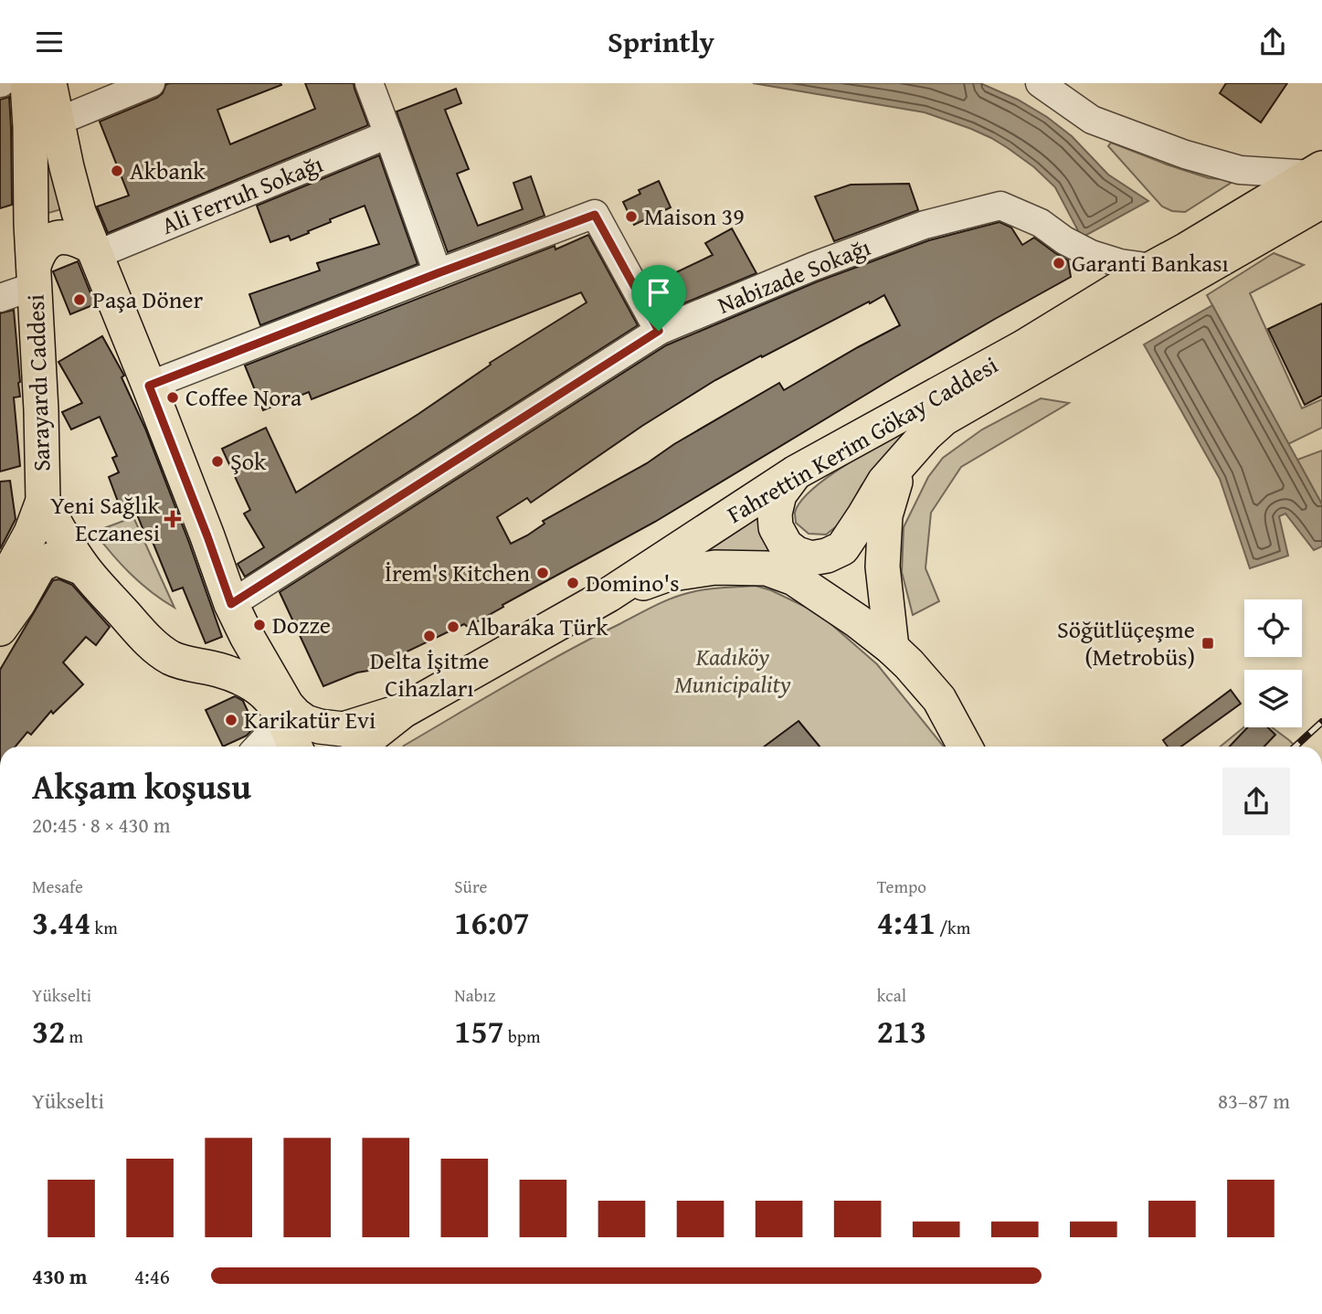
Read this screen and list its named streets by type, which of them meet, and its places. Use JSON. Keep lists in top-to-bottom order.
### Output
{
  "streets": {
    "main road": ["Sarayardı Caddesi", "Fahrettin Kerim Gökay Caddesi"],
    "street": ["Ali Ferruh Sokağı", "Nabizade Sokağı"]
  },
  "crossings": [
    ["Ali Ferruh Sokağı", "Fahrettin Kerim Gökay Caddesi"],
    ["Nabizade Sokağı", "Fahrettin Kerim Gökay Caddesi"]
  ],
  "parks": ["Kadıköy Municipality"],
  "places": {
    "other": [
      "Akbank",
      "Maison 39",
      "Garanti Bankası",
      "Paşa Döner",
      "Coffee Nora",
      "Şok",
      "İrem's Kitchen",
      "Domino's",
      "Dozze",
      "Albaraka Türk",
      "Delta İşitme Cihazları",
      "Karikatür Evi"
    ],
    "health": ["Yeni Sağlık Eczanesi"],
    "transit": ["Söğütlüçeşme (Metrobüs)"]
  },
  "page": {
    "header": "Sprintly",
    "heading": ["Akşam koşusu", "20:45 · 8 × 430 m"],
    "stats": [
      ["Mesafe", "3.44 km"],
      ["Süre", "16:07"],
      ["Tempo", "4:41 /km"],
      ["Yükselti", "32 m"],
      ["Nabız", "157 bpm"],
      ["kcal", "213"]
    ],
    "chart": ["Yükselti", "83–87 m"],
    "list": [
      {
        "name": "430 m",
        "note": "4:46"
      }
    ]
  }
}
